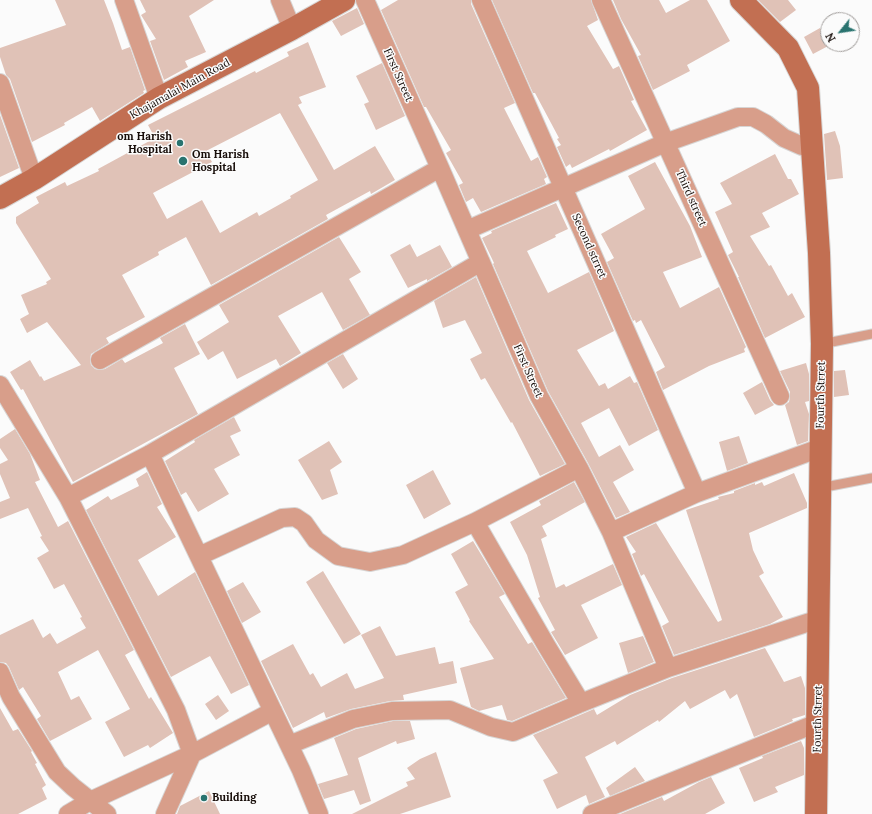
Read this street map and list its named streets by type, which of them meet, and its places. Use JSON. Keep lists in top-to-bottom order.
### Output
{
  "streets": {
    "street": [
      "First Street",
      "Khajamalai Main Road",
      "Third street",
      "Second strret",
      "Fourth Strret"
    ]
  },
  "places": ["om Harish Hospital", "Om Harish Hospital", "Building"],
  "north": "bottom left"
}
